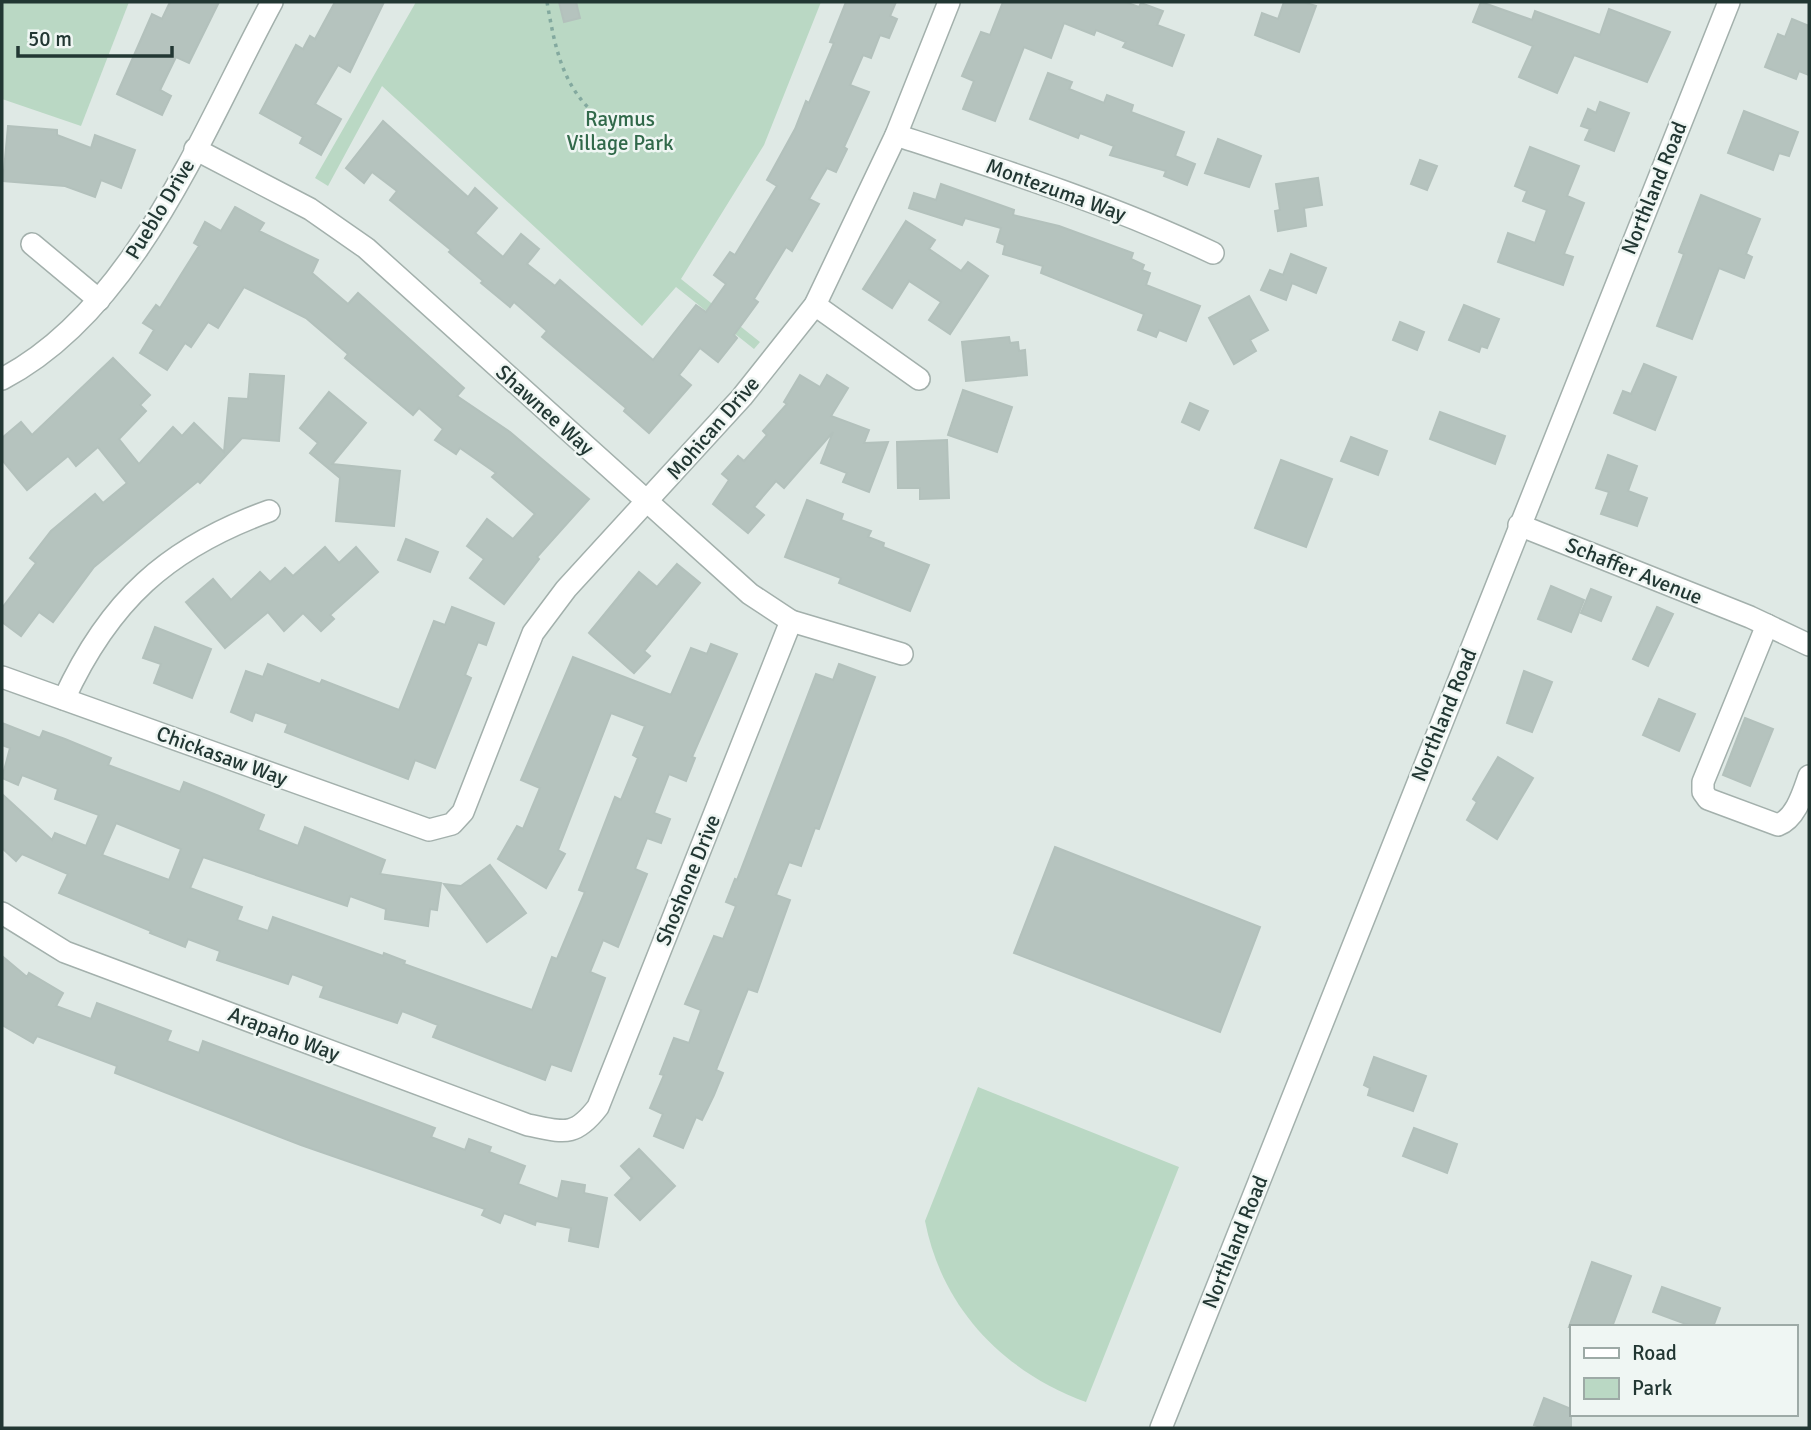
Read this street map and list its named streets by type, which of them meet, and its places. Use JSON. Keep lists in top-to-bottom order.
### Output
{
  "streets": {
    "street": [
      "Northland Road",
      "Montezuma Way",
      "Pueblo Drive",
      "Shawnee Way",
      "Mohican Drive",
      "Schaffer Avenue",
      "Chickasaw Way",
      "Shoshone Drive",
      "Arapaho Way"
    ]
  },
  "crossings": [
    ["Northland Road", "Schaffer Avenue"],
    ["Montezuma Way", "Mohican Drive"],
    ["Pueblo Drive", "Shawnee Way"],
    ["Shawnee Way", "Mohican Drive"],
    ["Shawnee Way", "Shoshone Drive"],
    ["Mohican Drive", "Chickasaw Way"],
    ["Shoshone Drive", "Arapaho Way"]
  ],
  "parks": ["Raymus Village Park"],
  "legend": ["Road", "Park"],
  "scale_bar": "50 m"
}
